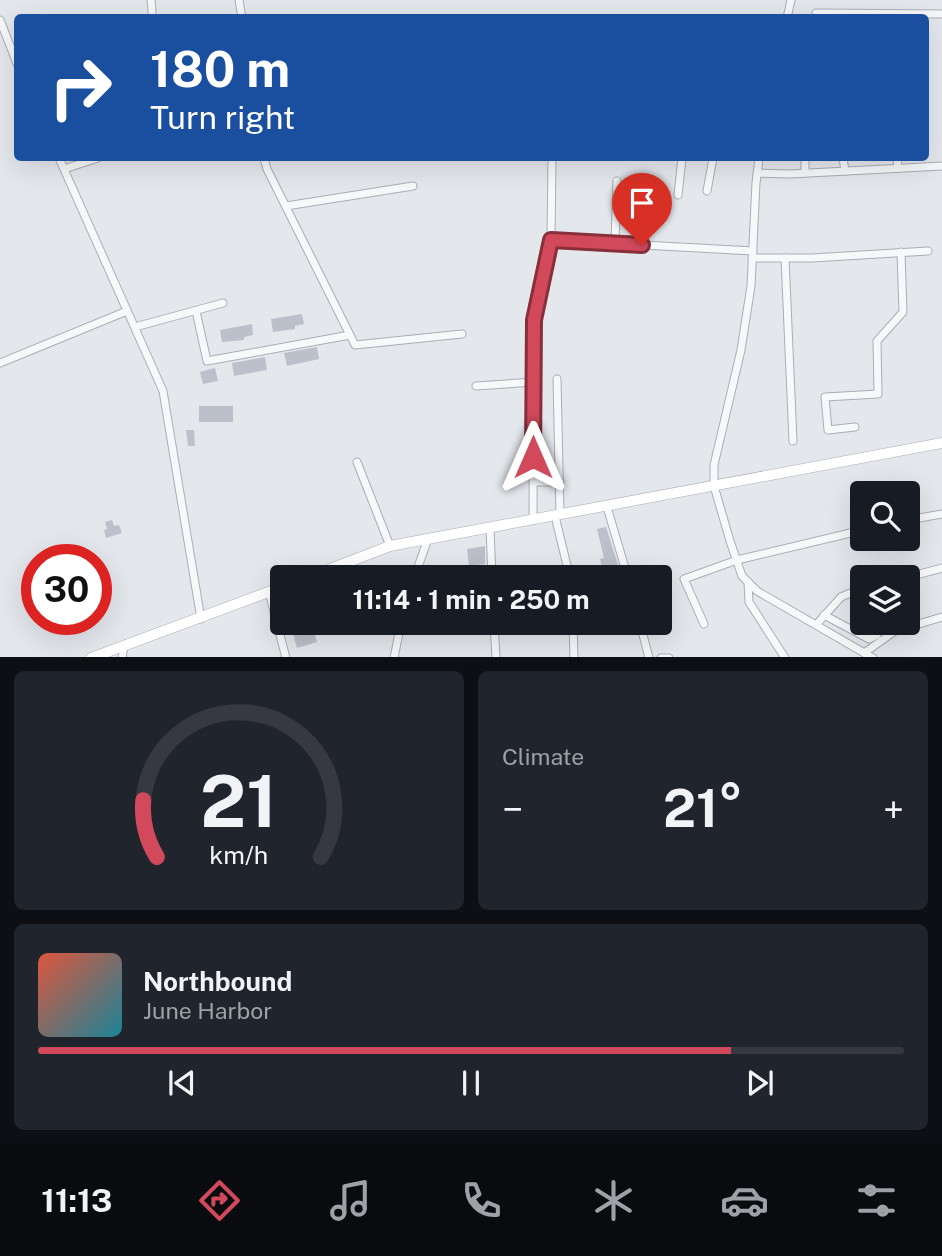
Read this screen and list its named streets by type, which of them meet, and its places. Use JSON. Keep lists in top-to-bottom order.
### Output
{
  "page": {
    "turn": ["180 m", "Turn right"],
    "limit": "30",
    "trip": "11:14 · 1 min · 250 m",
    "tile": "Climate",
    "heat": ["−", "21°", "+"],
    "song": ["Northbound", "June Harbor"],
    "tabs": "11:13",
    "gauge": ["21", "km/h"]
  }
}
